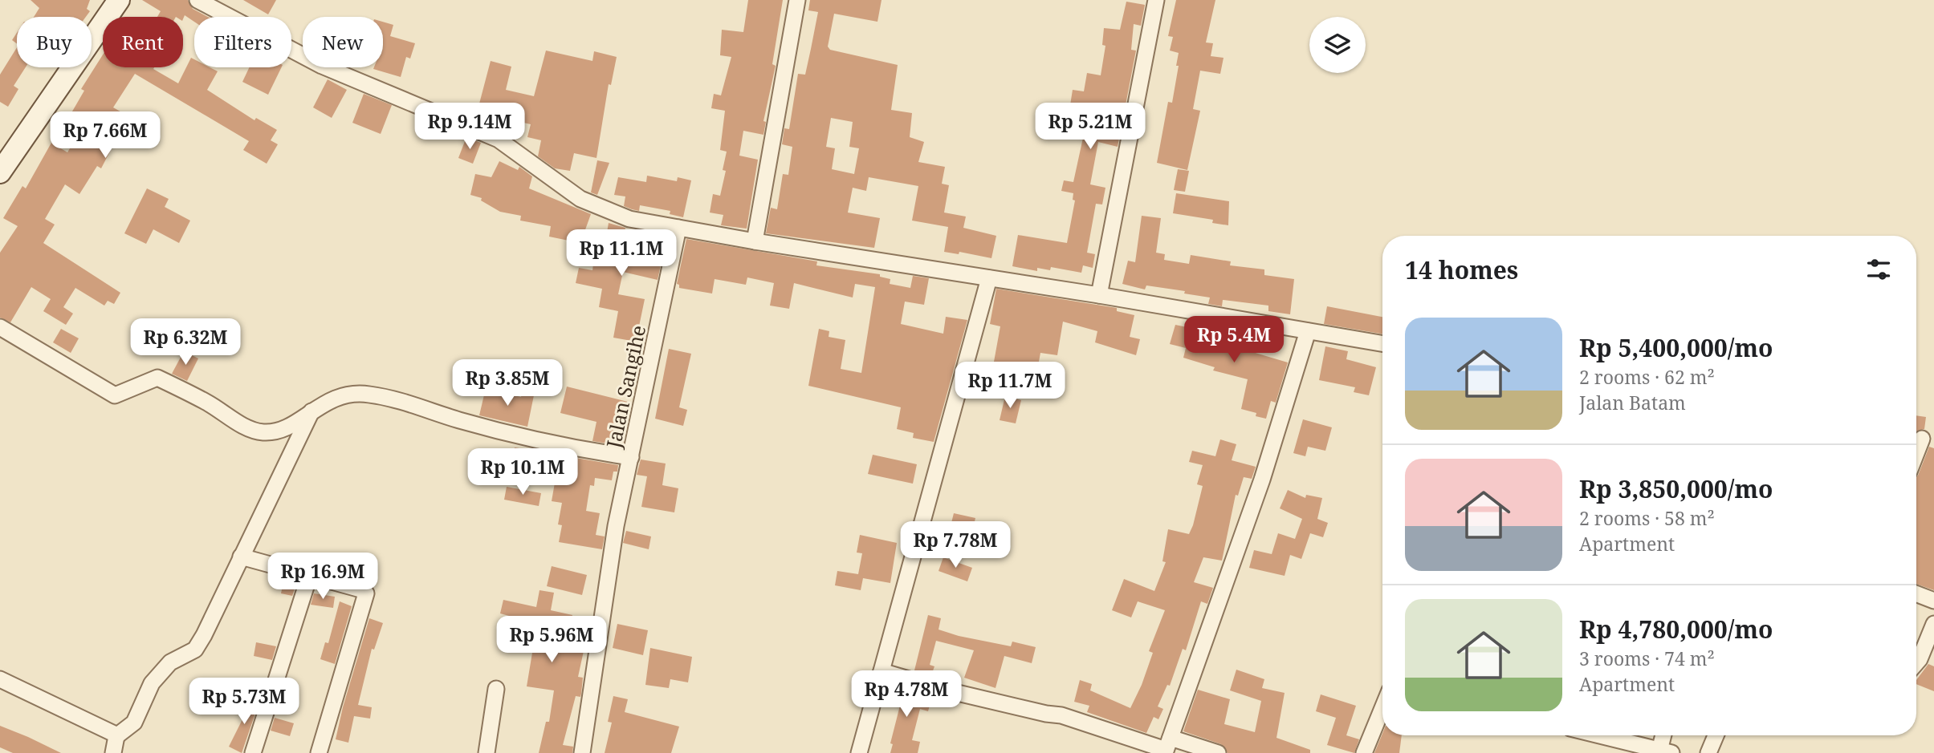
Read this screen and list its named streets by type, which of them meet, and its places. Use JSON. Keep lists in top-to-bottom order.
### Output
{
  "streets": {
    "street": ["Jalan Sangihe"]
  },
  "page": {
    "chip": [
      "Buy",
      "Rent",
      "Filters",
      "New"
    ],
    "price": [
      "Rp 9.14M",
      "Rp 5.21M",
      "Rp 7.66M",
      "Rp 11.1M",
      "Rp 5.4M",
      "Rp 6.32M",
      "Rp 3.85M",
      "Rp 11.7M",
      "Rp 10.1M",
      "Rp 7.78M",
      "Rp 16.9M",
      "Rp 5.96M",
      "Rp 4.78M",
      "Rp 5.73M"
    ],
    "heading": "14 homes",
    "list": [
      {
        "name": "Rp 5,400,000/mo",
        "note": "2 rooms · 62 m² · Jalan Batam"
      },
      {
        "name": "Rp 3,850,000/mo",
        "note": "2 rooms · 58 m² · Apartment"
      },
      {
        "name": "Rp 4,780,000/mo",
        "note": "3 rooms · 74 m² · Apartment"
      }
    ]
  }
}
